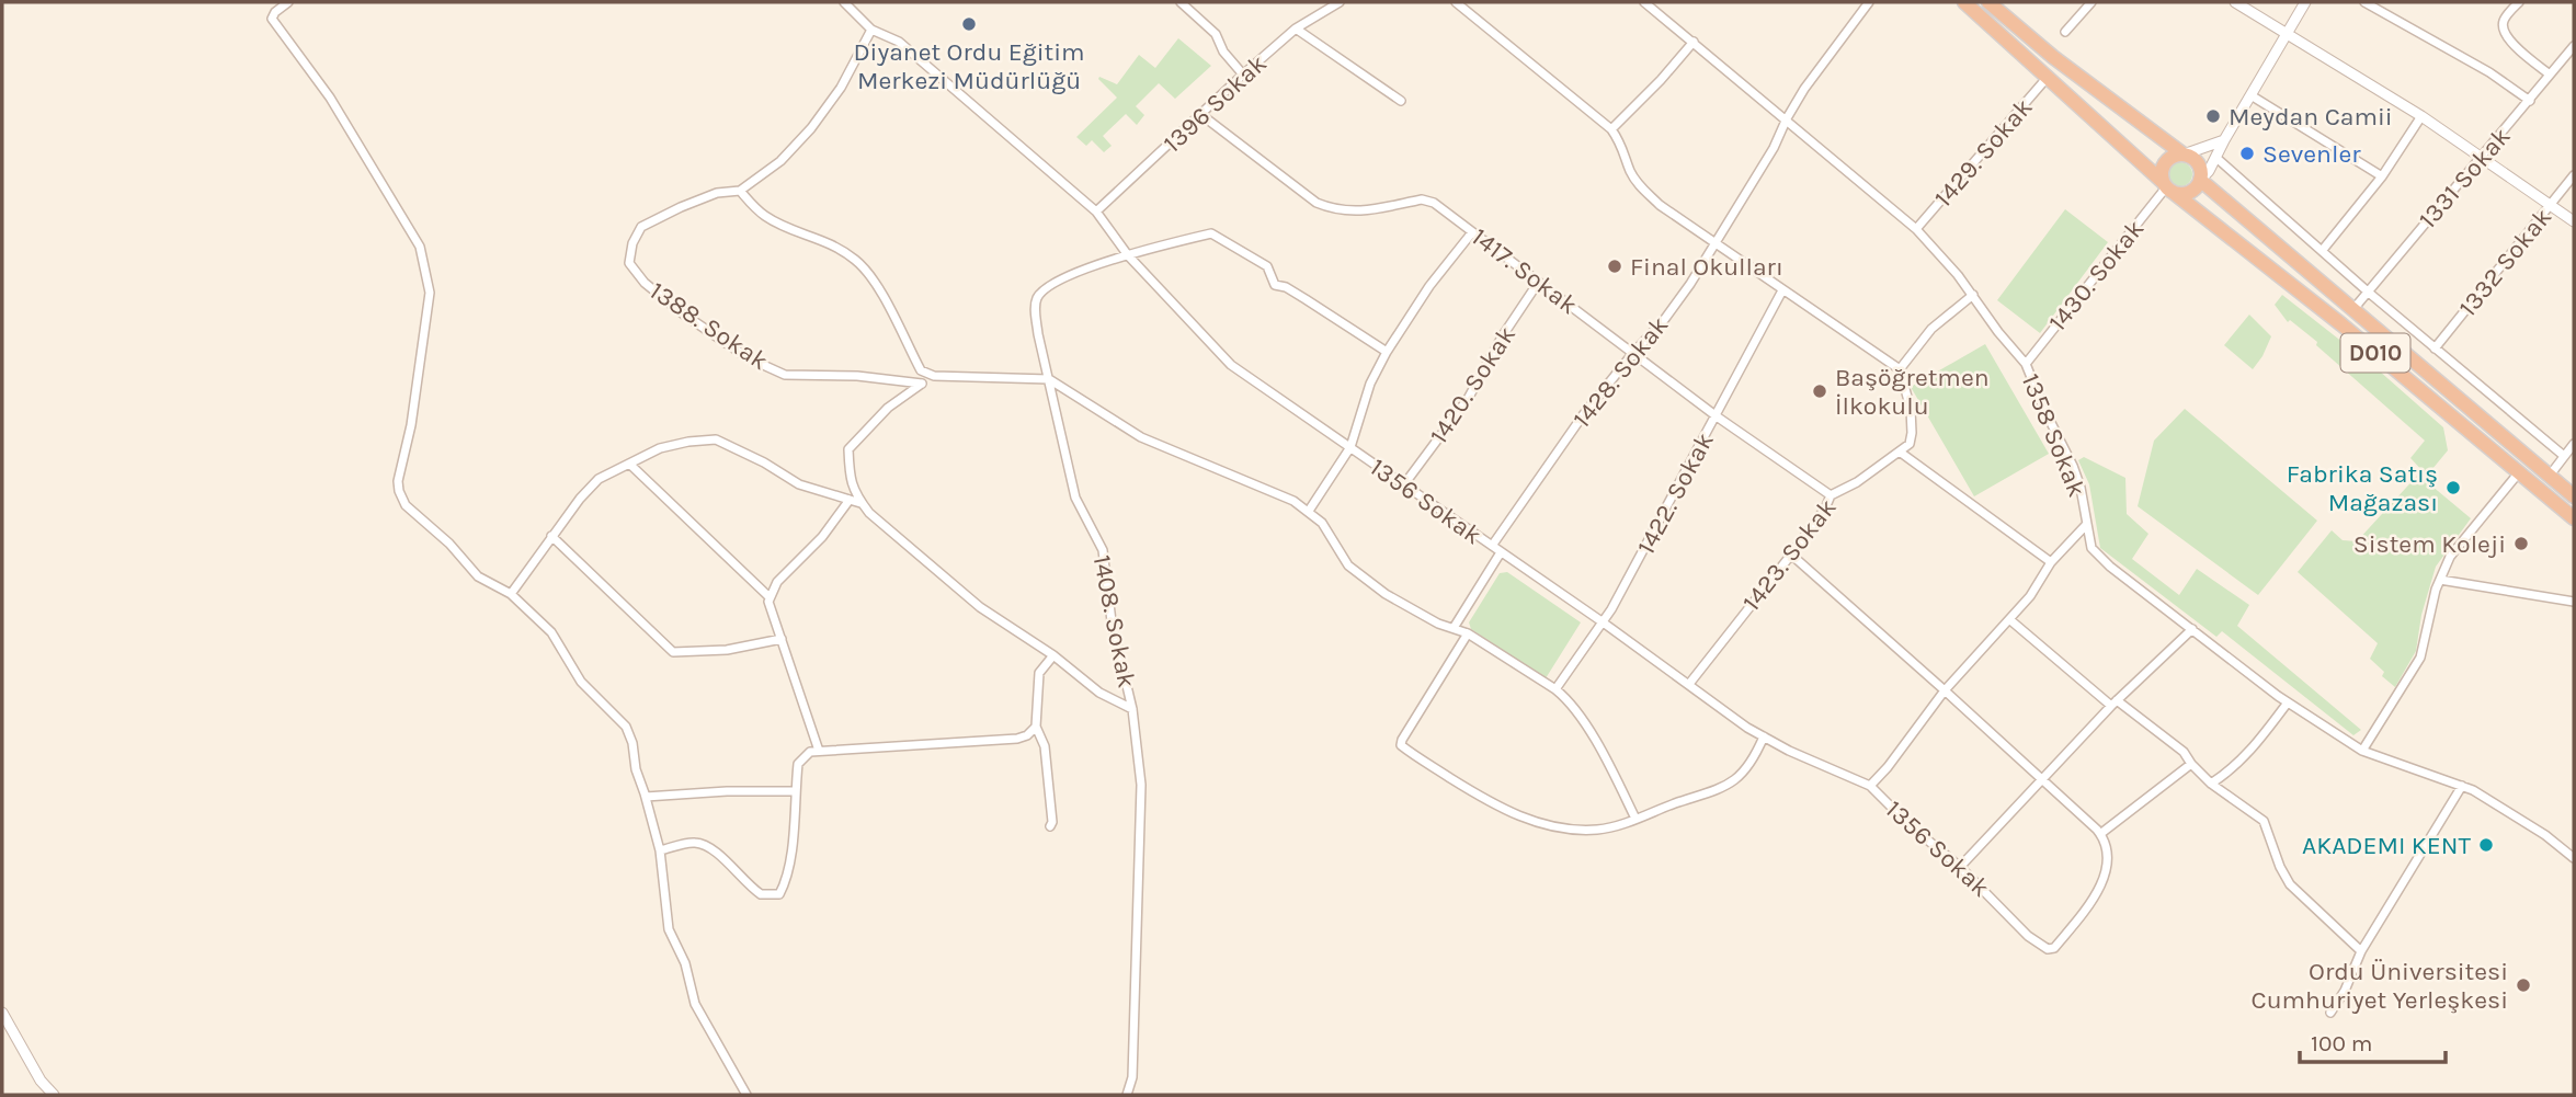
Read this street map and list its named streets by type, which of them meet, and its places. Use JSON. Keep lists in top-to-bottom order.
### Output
{
  "streets": {
    "highway": ["D010"],
    "street": [
      "1396 Sokak",
      "1429. Sokak",
      "1331 Sokak",
      "1332 Sokak",
      "1417. Sokak",
      "1430. Sokak",
      "1388. Sokak",
      "1428. Sokak",
      "1420. Sokak",
      "1358 Sokak",
      "1422. Sokak",
      "1356 Sokak",
      "1423. Sokak",
      "1408. Sokak"
    ]
  },
  "crossings": [
    ["1396 Sokak", "1417. Sokak"],
    ["1396 Sokak", "1356 Sokak"],
    ["1429. Sokak", "D010"],
    ["1429. Sokak", "1358 Sokak"],
    ["1331 Sokak", "D010"],
    ["1417. Sokak", "1428. Sokak"],
    ["1417. Sokak", "1420. Sokak"],
    ["1417. Sokak", "1422. Sokak"],
    ["1417. Sokak", "1423. Sokak"],
    ["1430. Sokak", "D010"],
    ["1430. Sokak", "1358 Sokak"],
    ["1388. Sokak", "1356 Sokak"],
    ["1428. Sokak", "1358 Sokak"],
    ["1428. Sokak", "1356 Sokak"],
    ["1420. Sokak", "1356 Sokak"],
    ["1422. Sokak", "1356 Sokak"],
    ["1356 Sokak", "1423. Sokak"],
    ["1356 Sokak", "1408. Sokak"]
  ],
  "places": [
    "Diyanet Ordu Eğitim Merkezi Müdürlüğü",
    "Meydan Camii",
    "Sevenler",
    "Final Okulları",
    "Başöğretmen İlkokulu",
    "Fabrika Satış Mağazası",
    "Sistem Koleji",
    "AKADEMI KENT",
    "Ordu Üniversitesi Cumhuriyet Yerleşkesi"
  ],
  "scale_bar": "100 m"
}
